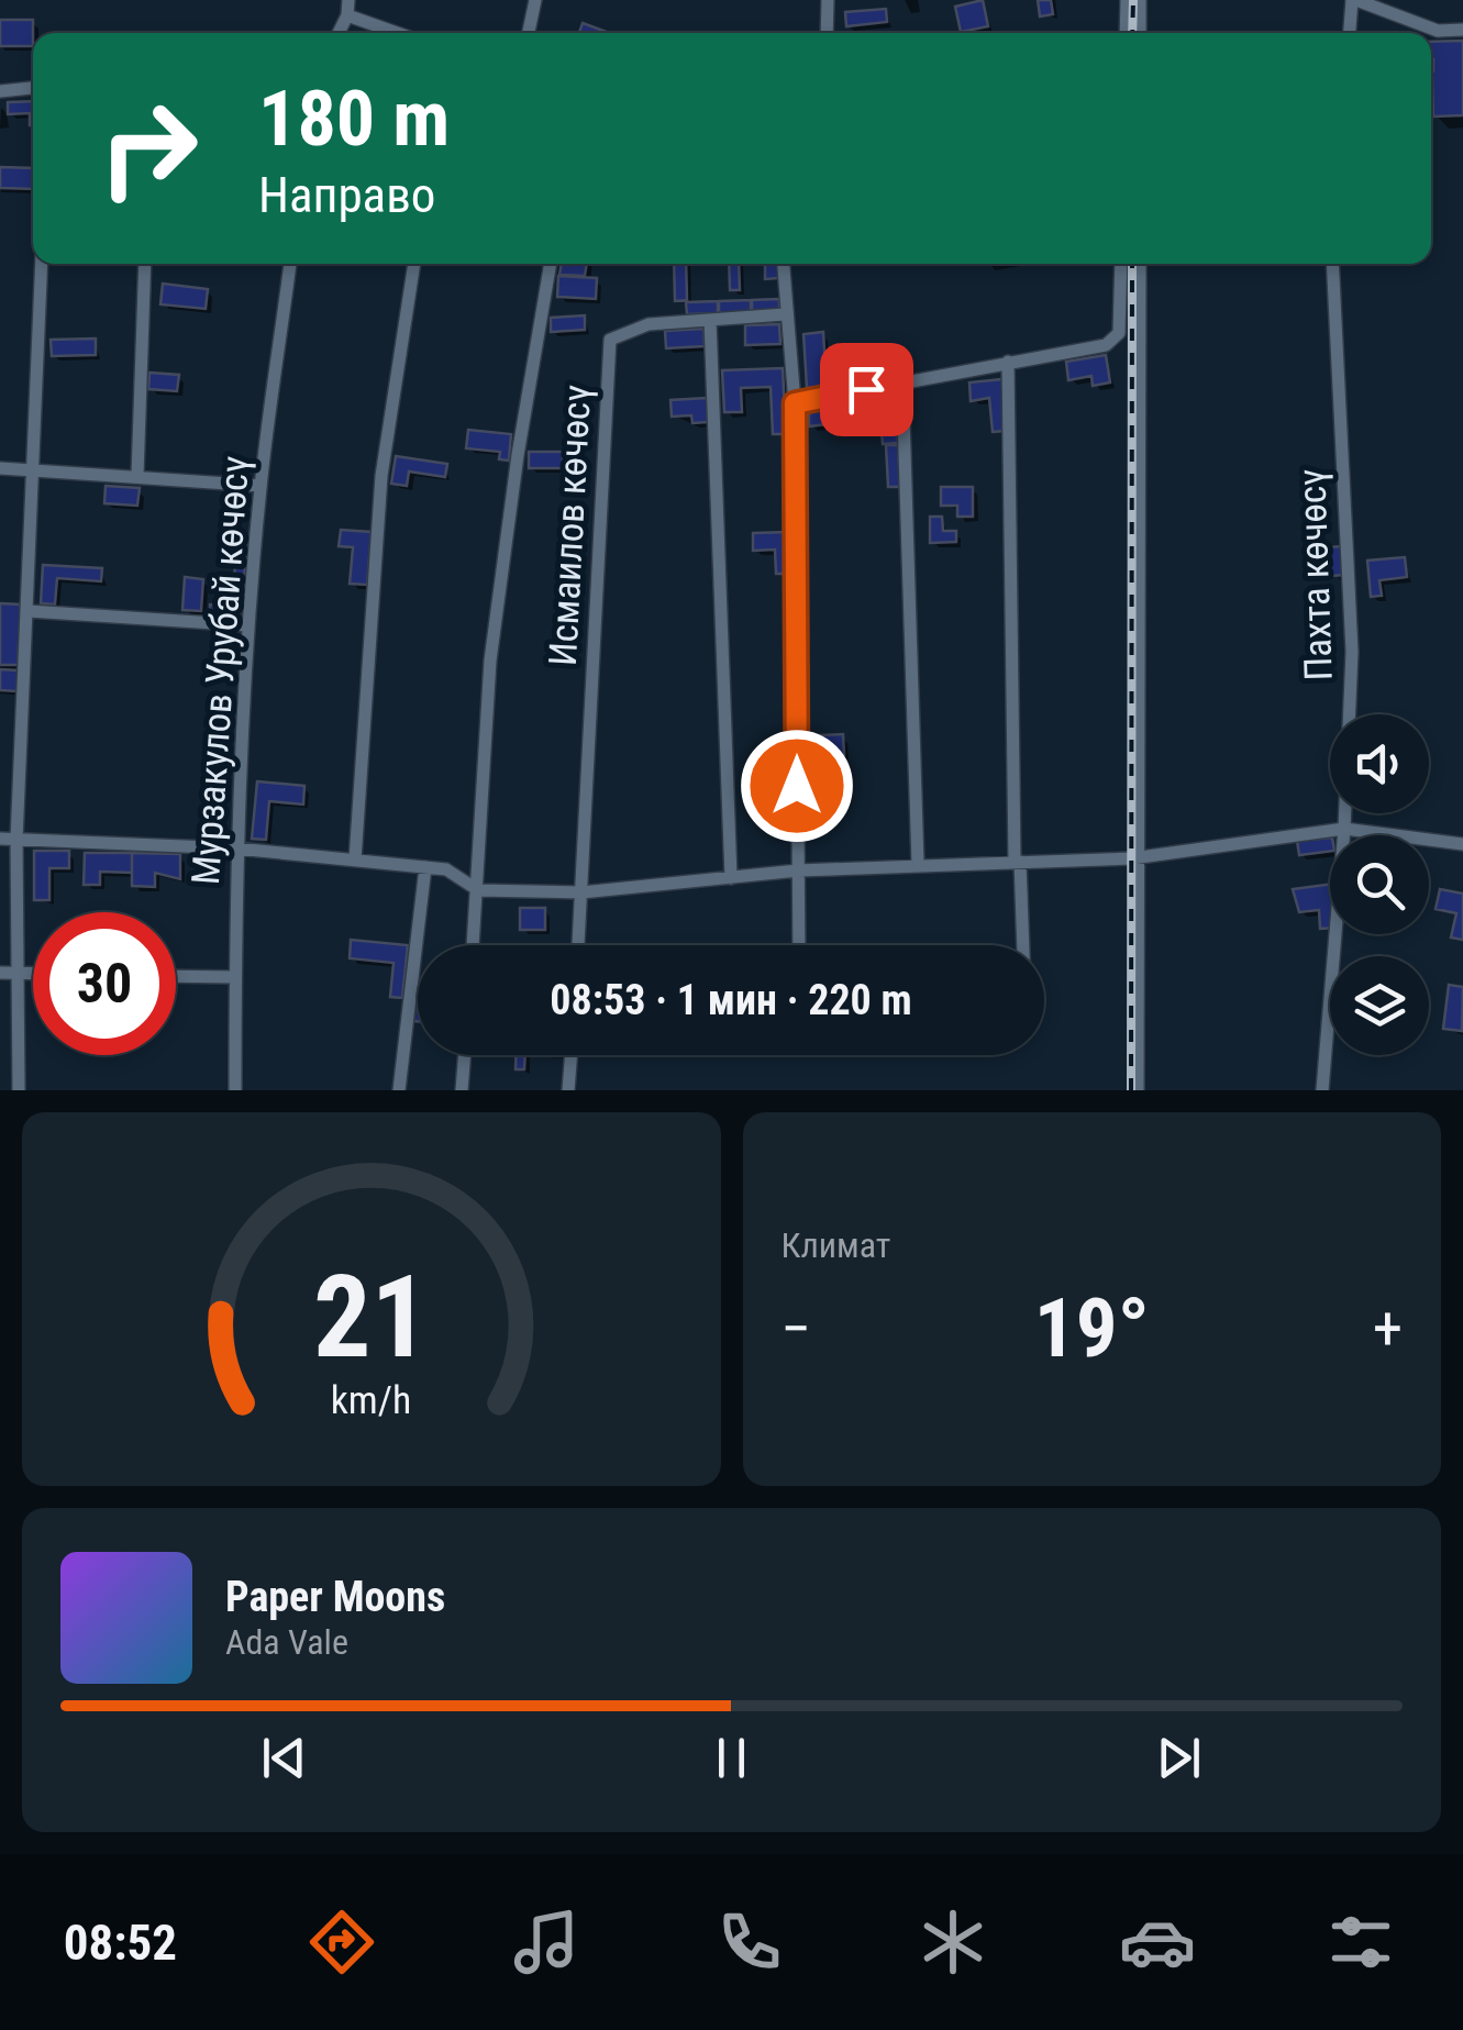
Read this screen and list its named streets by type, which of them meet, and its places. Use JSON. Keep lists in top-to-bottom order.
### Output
{
  "streets": {
    "street": ["Исмаилов көчөсү", "Пахта көчөсү", "Мурзакулов Урубай көчөсү"]
  },
  "page": {
    "turn": ["180 m", "Направо"],
    "limit": "30",
    "trip": "08:53 · 1 мин · 220 m",
    "tile": "Климат",
    "heat": ["−", "19°", "+"],
    "song": ["Paper Moons", "Ada Vale"],
    "tabs": "08:52",
    "gauge": ["21", "km/h"]
  }
}
